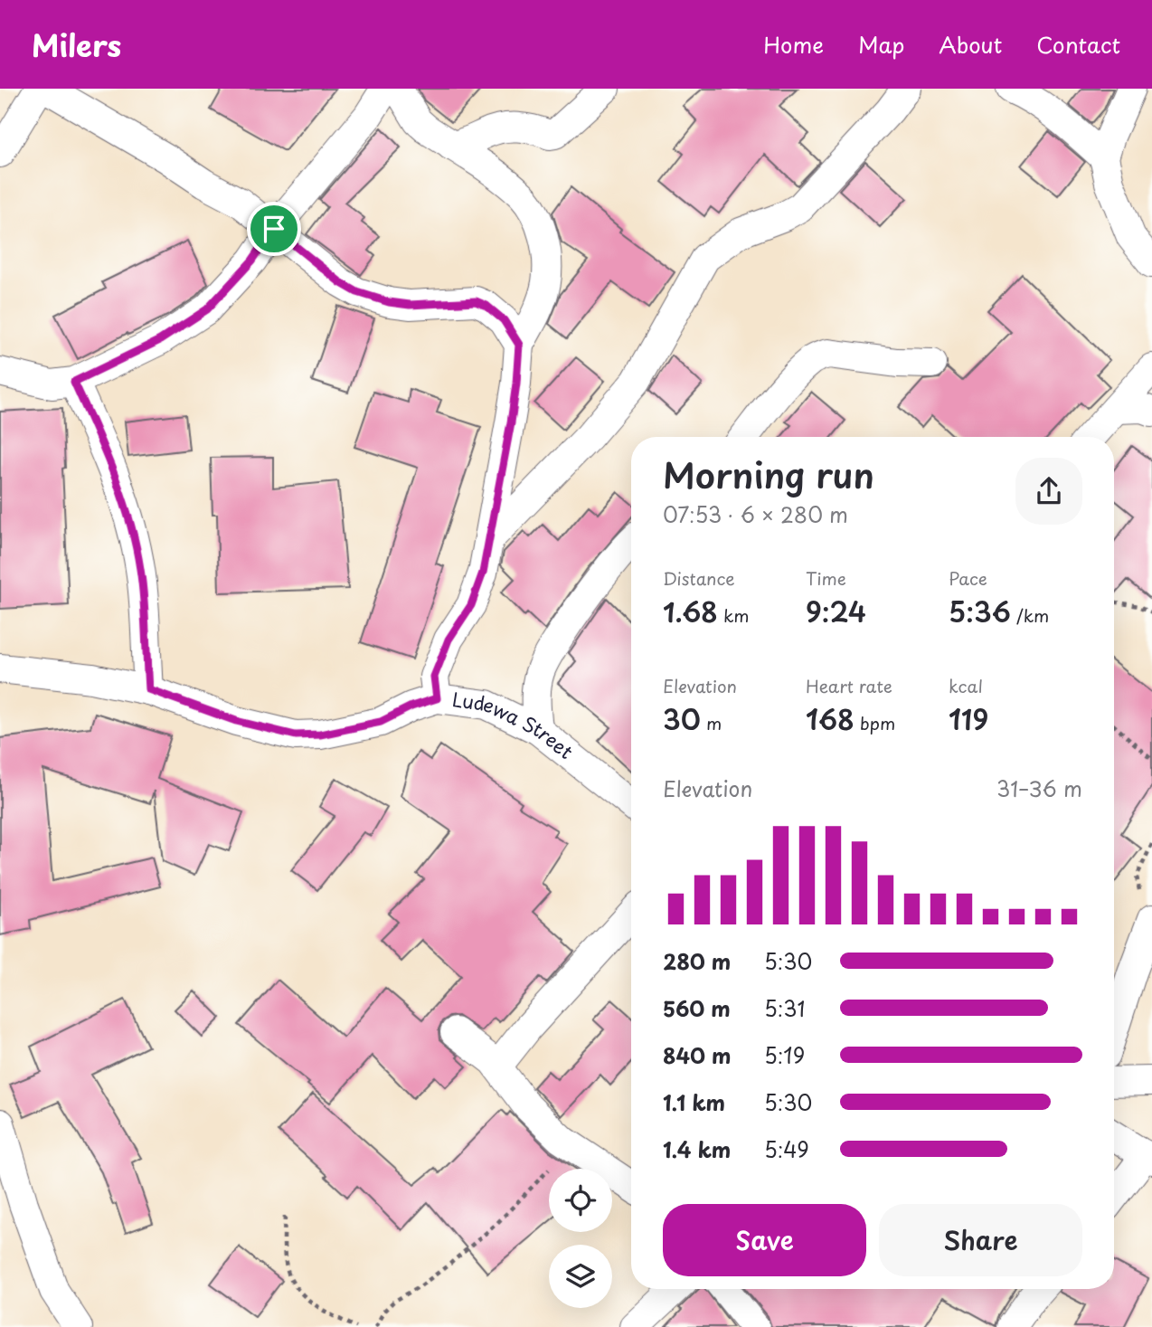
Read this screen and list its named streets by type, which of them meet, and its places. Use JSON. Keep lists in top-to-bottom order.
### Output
{
  "streets": {
    "street": ["Ludewa Street"]
  },
  "page": {
    "header": "Milers",
    "nav": [
      "Home",
      "Map",
      "About",
      "Contact"
    ],
    "heading": ["Morning run", "07:53 · 6 × 280 m"],
    "stats": [
      ["Distance", "1.68 km"],
      ["Time", "9:24"],
      ["Pace", "5:36 /km"],
      ["Elevation", "30 m"],
      ["Heart rate", "168 bpm"],
      ["kcal", "119"]
    ],
    "chart": ["Elevation", "31–36 m"],
    "list": [
      {
        "name": "280 m",
        "note": "5:30"
      },
      {
        "name": "560 m",
        "note": "5:31"
      },
      {
        "name": "840 m",
        "note": "5:19"
      },
      {
        "name": "1.1 km",
        "note": "5:30"
      },
      {
        "name": "1.4 km",
        "note": "5:49"
      }
    ],
    "buttons": ["Save", "Share"]
  }
}
